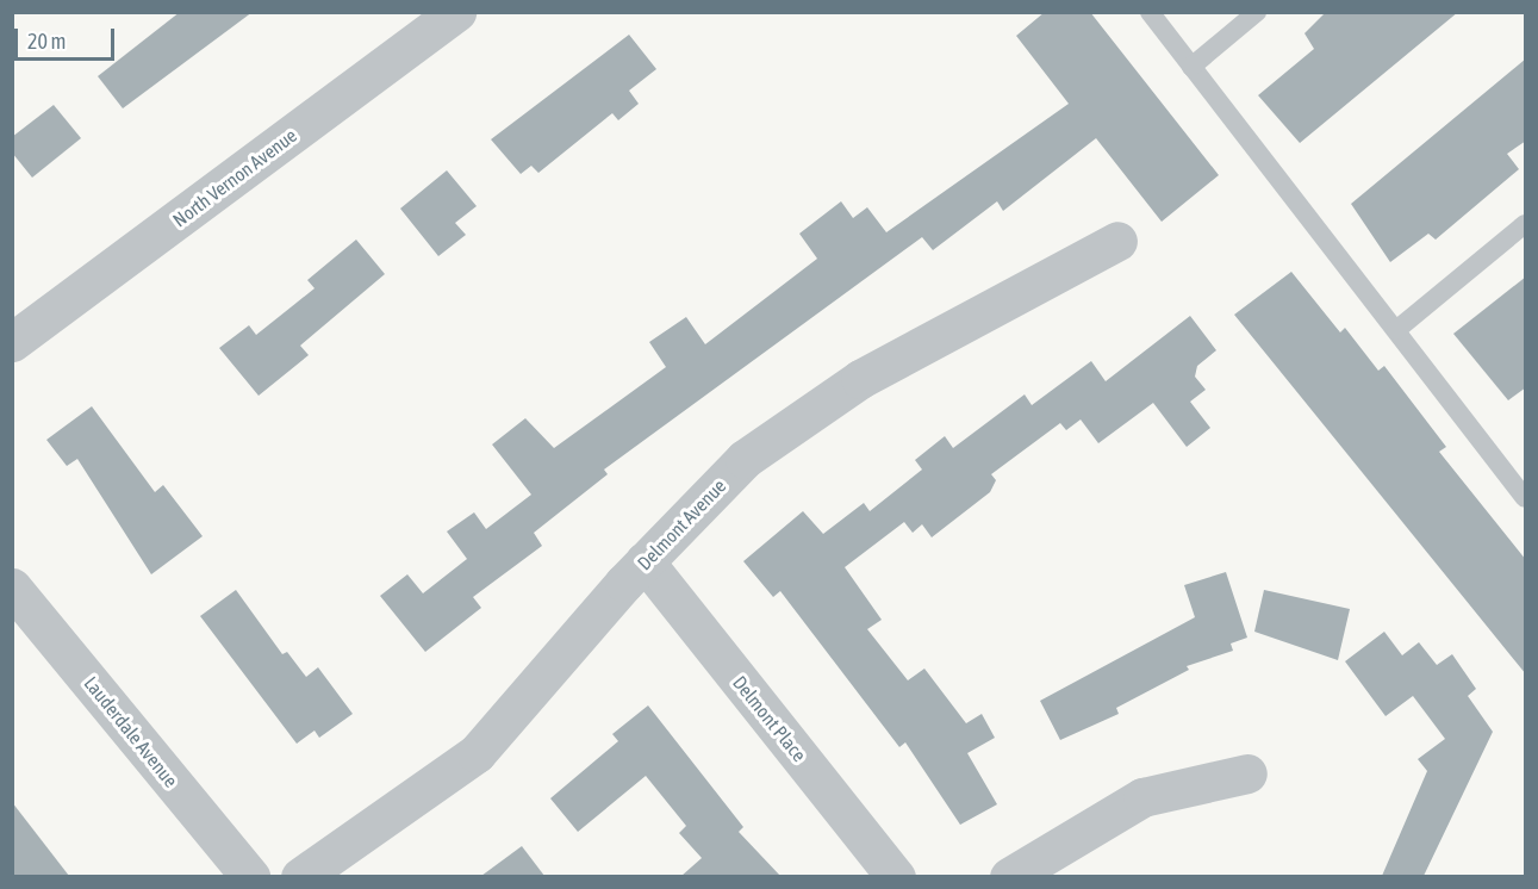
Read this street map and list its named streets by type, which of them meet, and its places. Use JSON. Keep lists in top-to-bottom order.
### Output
{
  "streets": {
    "street": [
      "North Vernon Avenue",
      "Delmont Avenue",
      "Delmont Place",
      "Lauderdale Avenue"
    ]
  },
  "crossings": [
    ["Delmont Avenue", "Delmont Place"]
  ],
  "scale_bar": "20 m"
}
